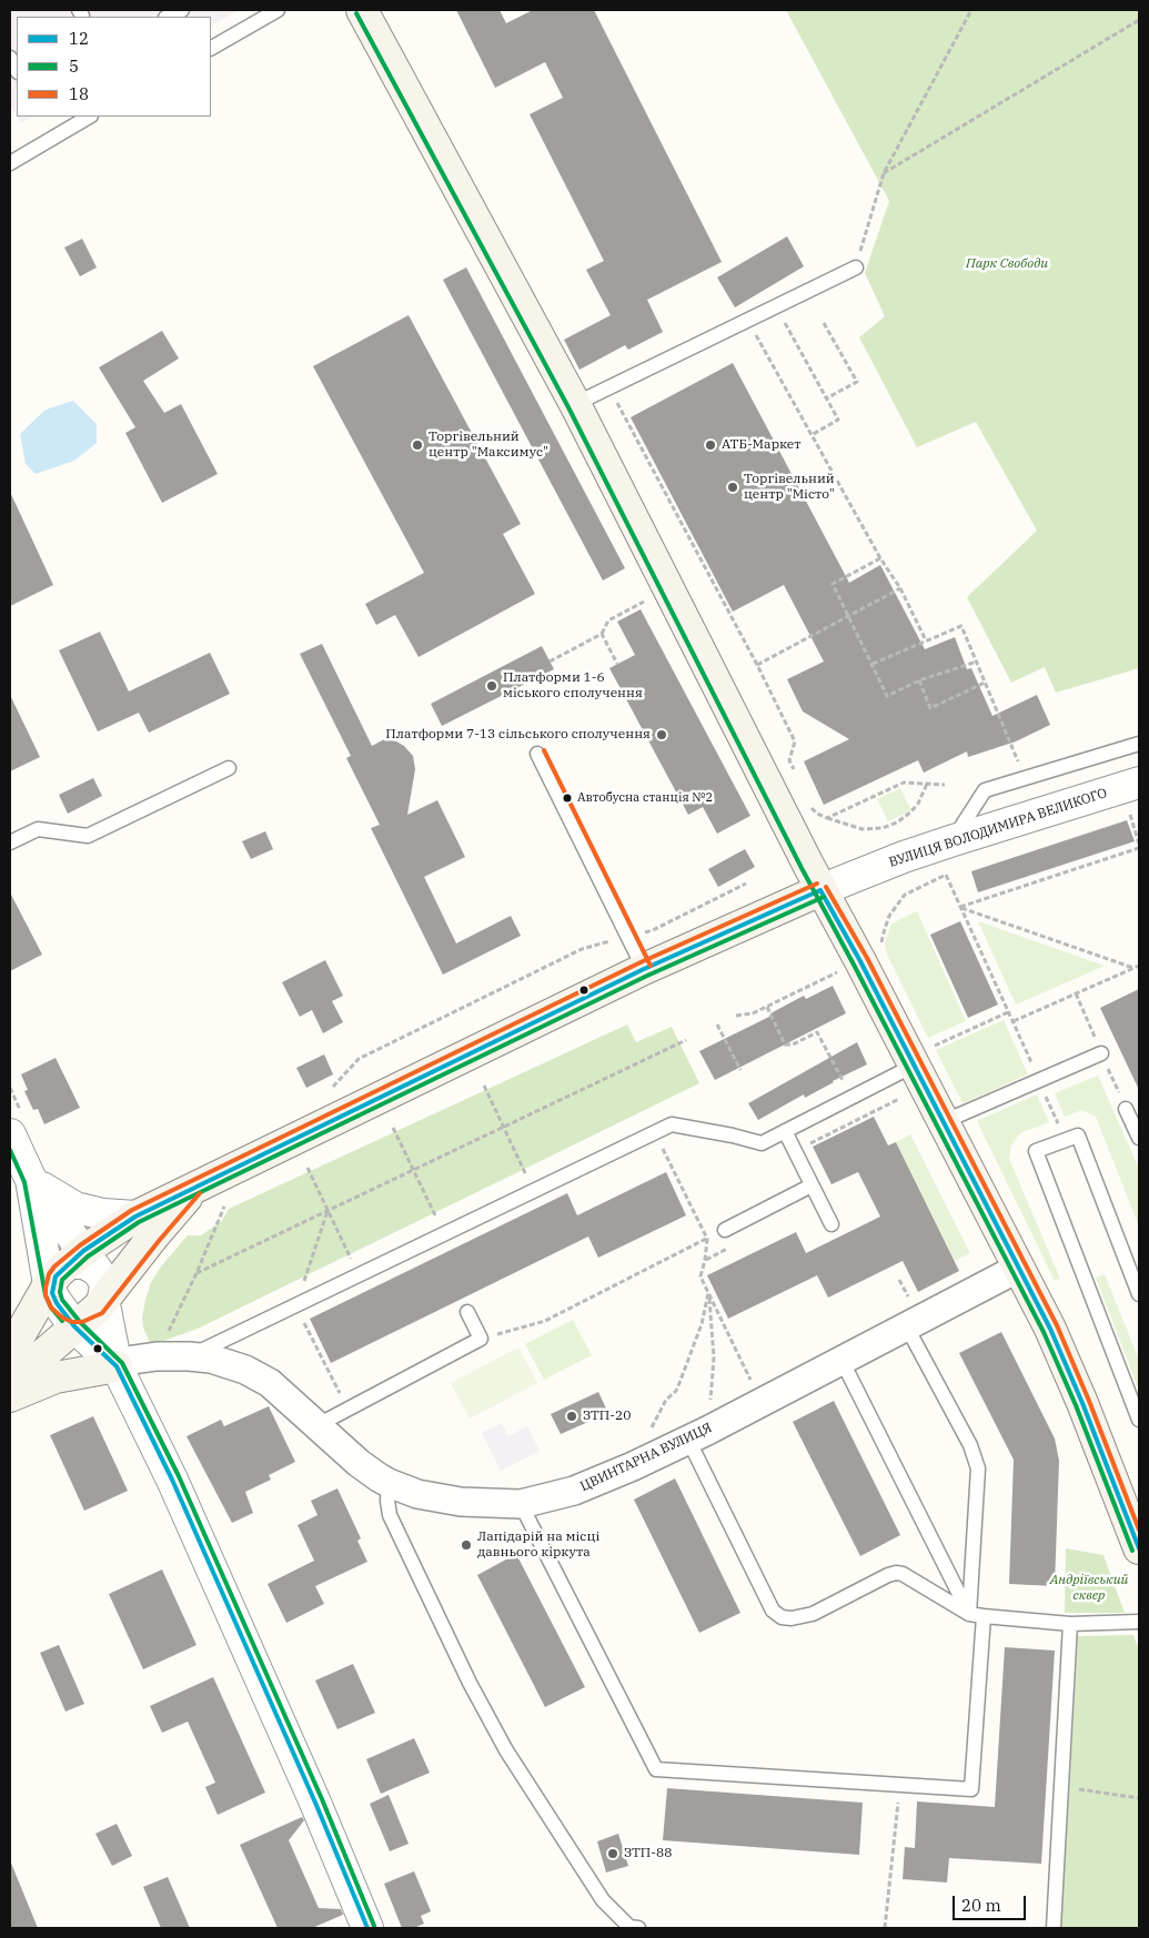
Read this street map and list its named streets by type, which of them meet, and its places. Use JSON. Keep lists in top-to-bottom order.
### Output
{
  "streets": {
    "main road": ["ВУЛИЦЯ ВОЛОДИМИРА ВЕЛИКОГО"],
    "street": ["ЦВИНТАРНА ВУЛИЦЯ"]
  },
  "parks": ["Парк Свободи", "Андріївський сквер"],
  "places": [
    "Торгівельний центр \"Максимус\"",
    "АТБ-Маркет",
    "Торгівельний центр \"Місто\"",
    "Платформи 1-6 міського сполучення",
    "Платформи 7-13 сільського сполучення",
    "Автобусна станція №2",
    "ЗТП-20",
    "Лапідарій на місці давнього кіркута",
    "ЗТП-88"
  ],
  "lines": ["transit line 5", "transit line 18", "transit line 12"],
  "legend": ["12", "5", "18"],
  "scale_bar": "20 m"
}
